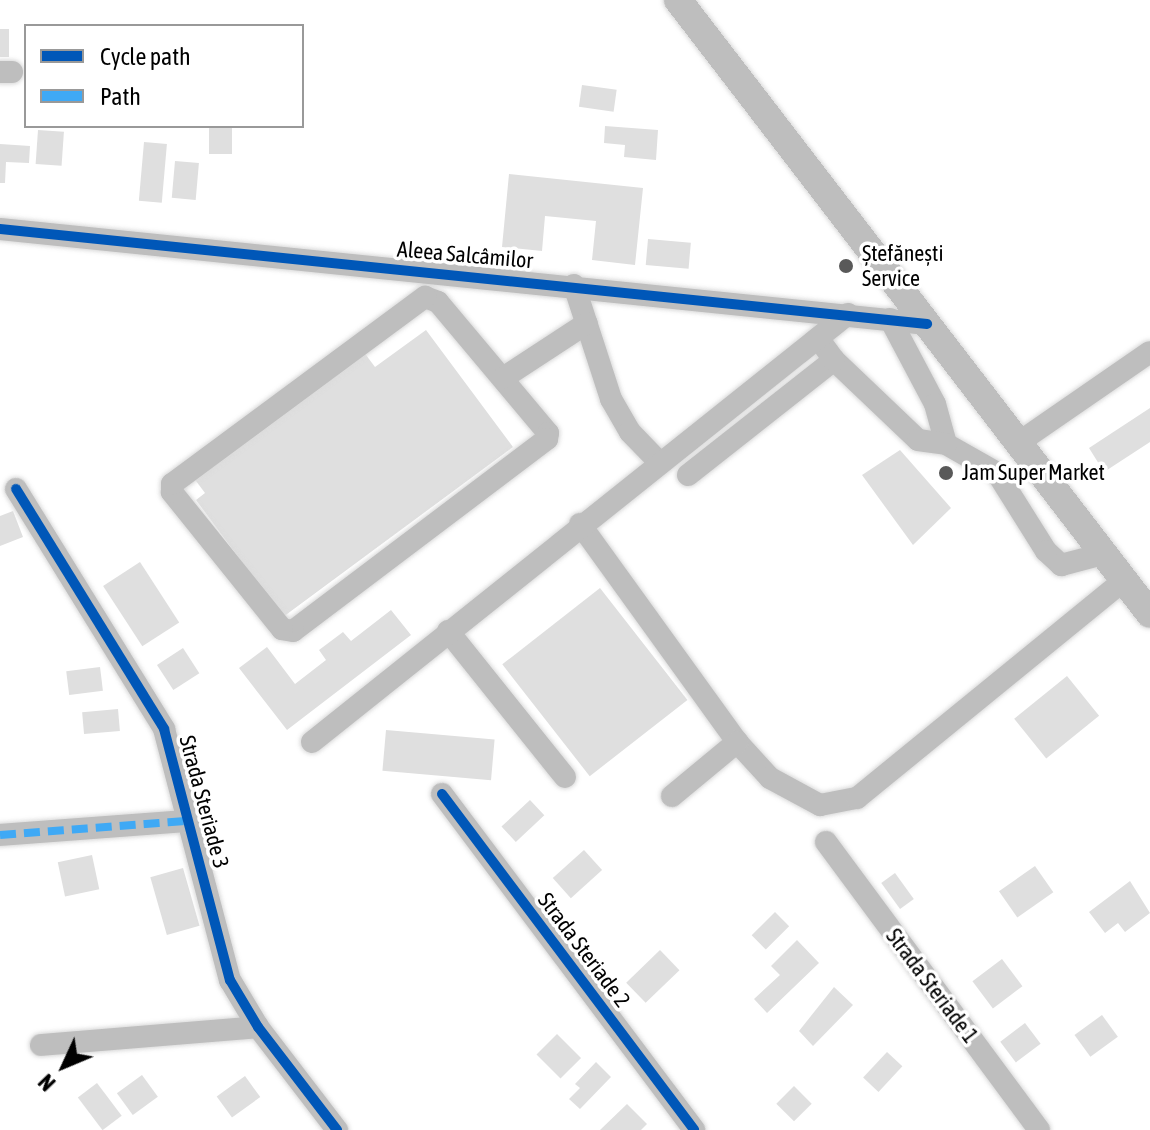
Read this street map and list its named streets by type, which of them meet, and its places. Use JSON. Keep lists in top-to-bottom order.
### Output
{
  "streets": {
    "street": [
      "Aleea Salcâmilor",
      "Strada Steriade 3",
      "Strada Steriade 2",
      "Strada Steriade 1"
    ]
  },
  "places": ["Ștefănești Service", "Jam Super Market"],
  "legend": ["Cycle path", "Path"],
  "north": "bottom left"
}
